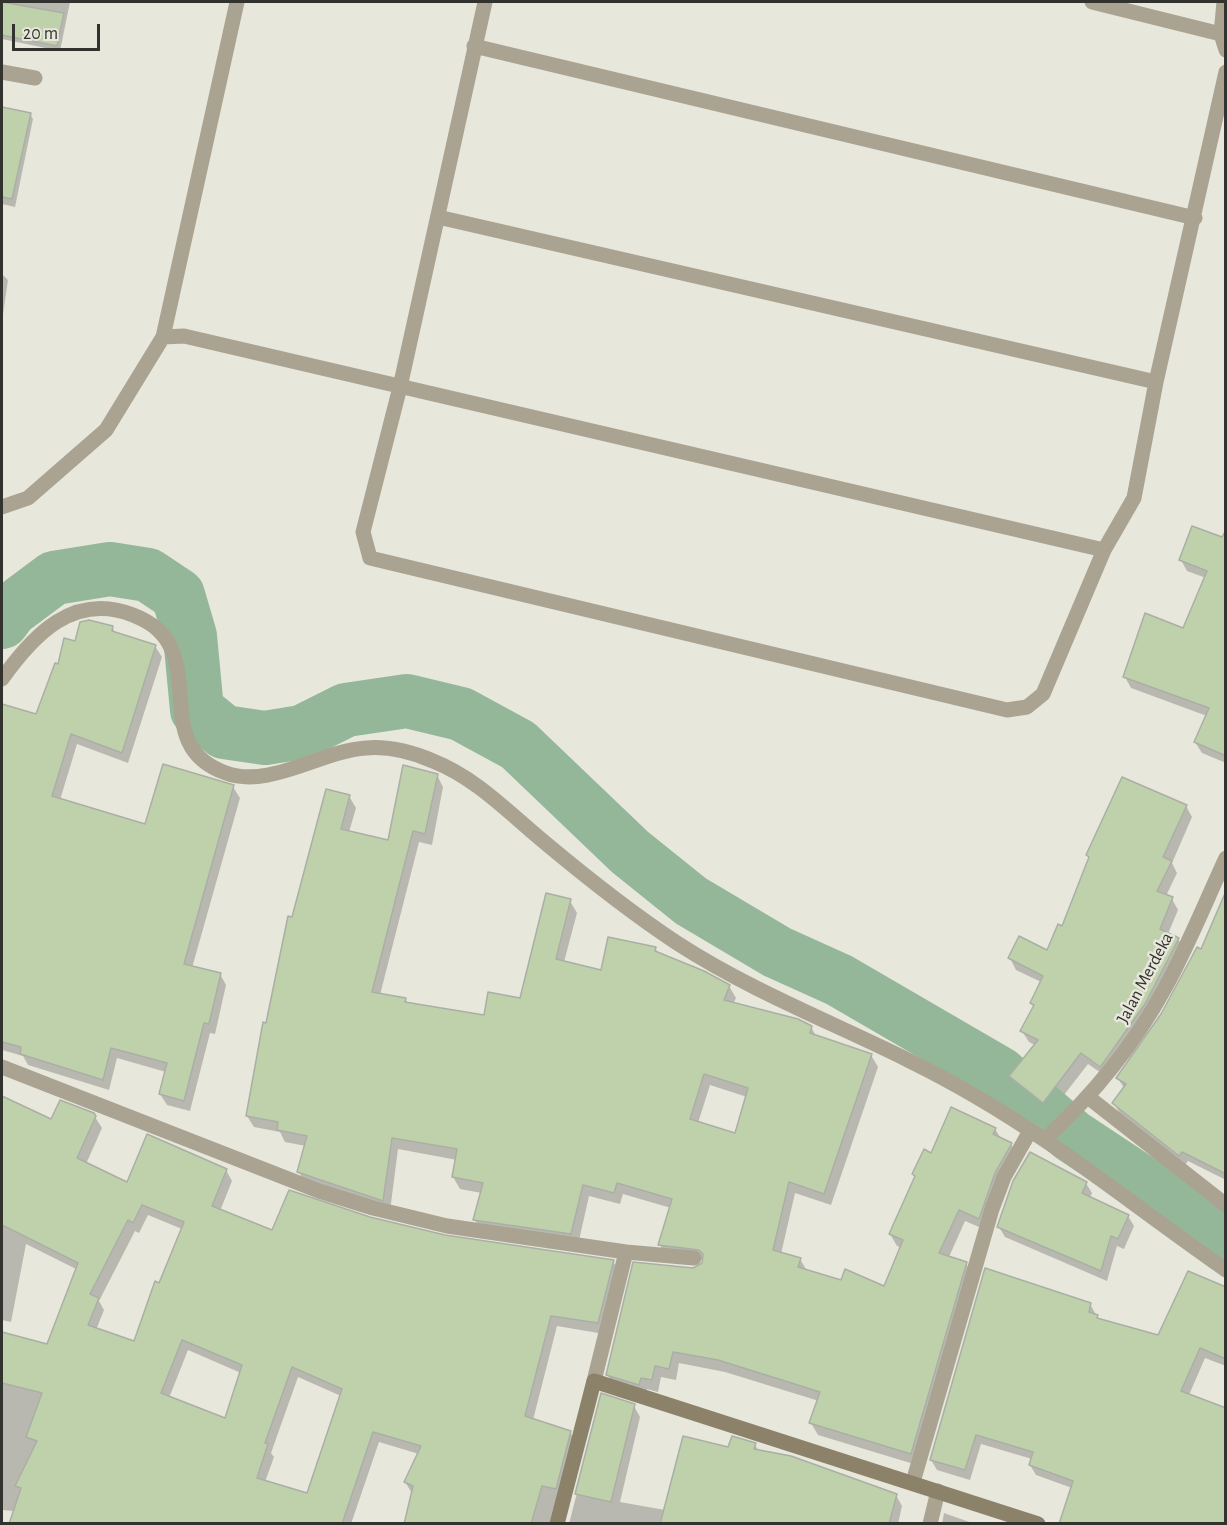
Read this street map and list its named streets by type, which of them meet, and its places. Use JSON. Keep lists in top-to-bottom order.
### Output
{
  "streets": {
    "street": ["Jalan Merdeka"]
  },
  "scale_bar": "20 m"
}
